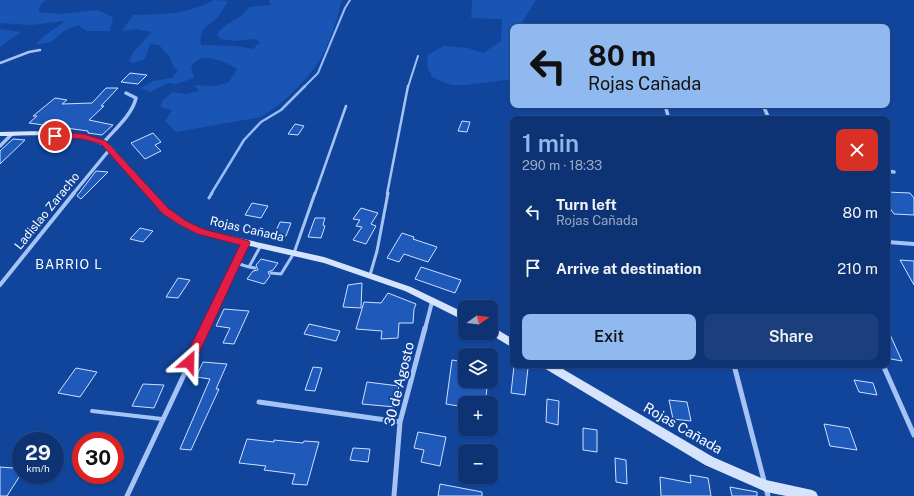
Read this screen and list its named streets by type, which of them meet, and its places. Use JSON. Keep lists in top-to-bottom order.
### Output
{
  "streets": {
    "main road": ["Rojas Cañada"],
    "street": ["Ladislao Zaracho", "30 de Agosto"]
  },
  "crossings": [
    ["Ladislao Zaracho", "Rojas Cañada"],
    ["Rojas Cañada", "30 de Agosto"]
  ],
  "districts": ["BARRIO L"],
  "north": "right",
  "page": {
    "turn": ["80 m", "Rojas Cañada"],
    "heading": ["1 min", "290 m · 18:33"],
    "list": [
      {
        "name": "Turn left",
        "note": "Rojas Cañada",
        "value": "80 m"
      },
      {
        "name": "Arrive at destination",
        "value": "210 m"
      }
    ],
    "map_buttons": ["+", "−"],
    "buttons": ["Exit", "Share"],
    "speed": "29 km/h",
    "limit": "30"
  }
}
